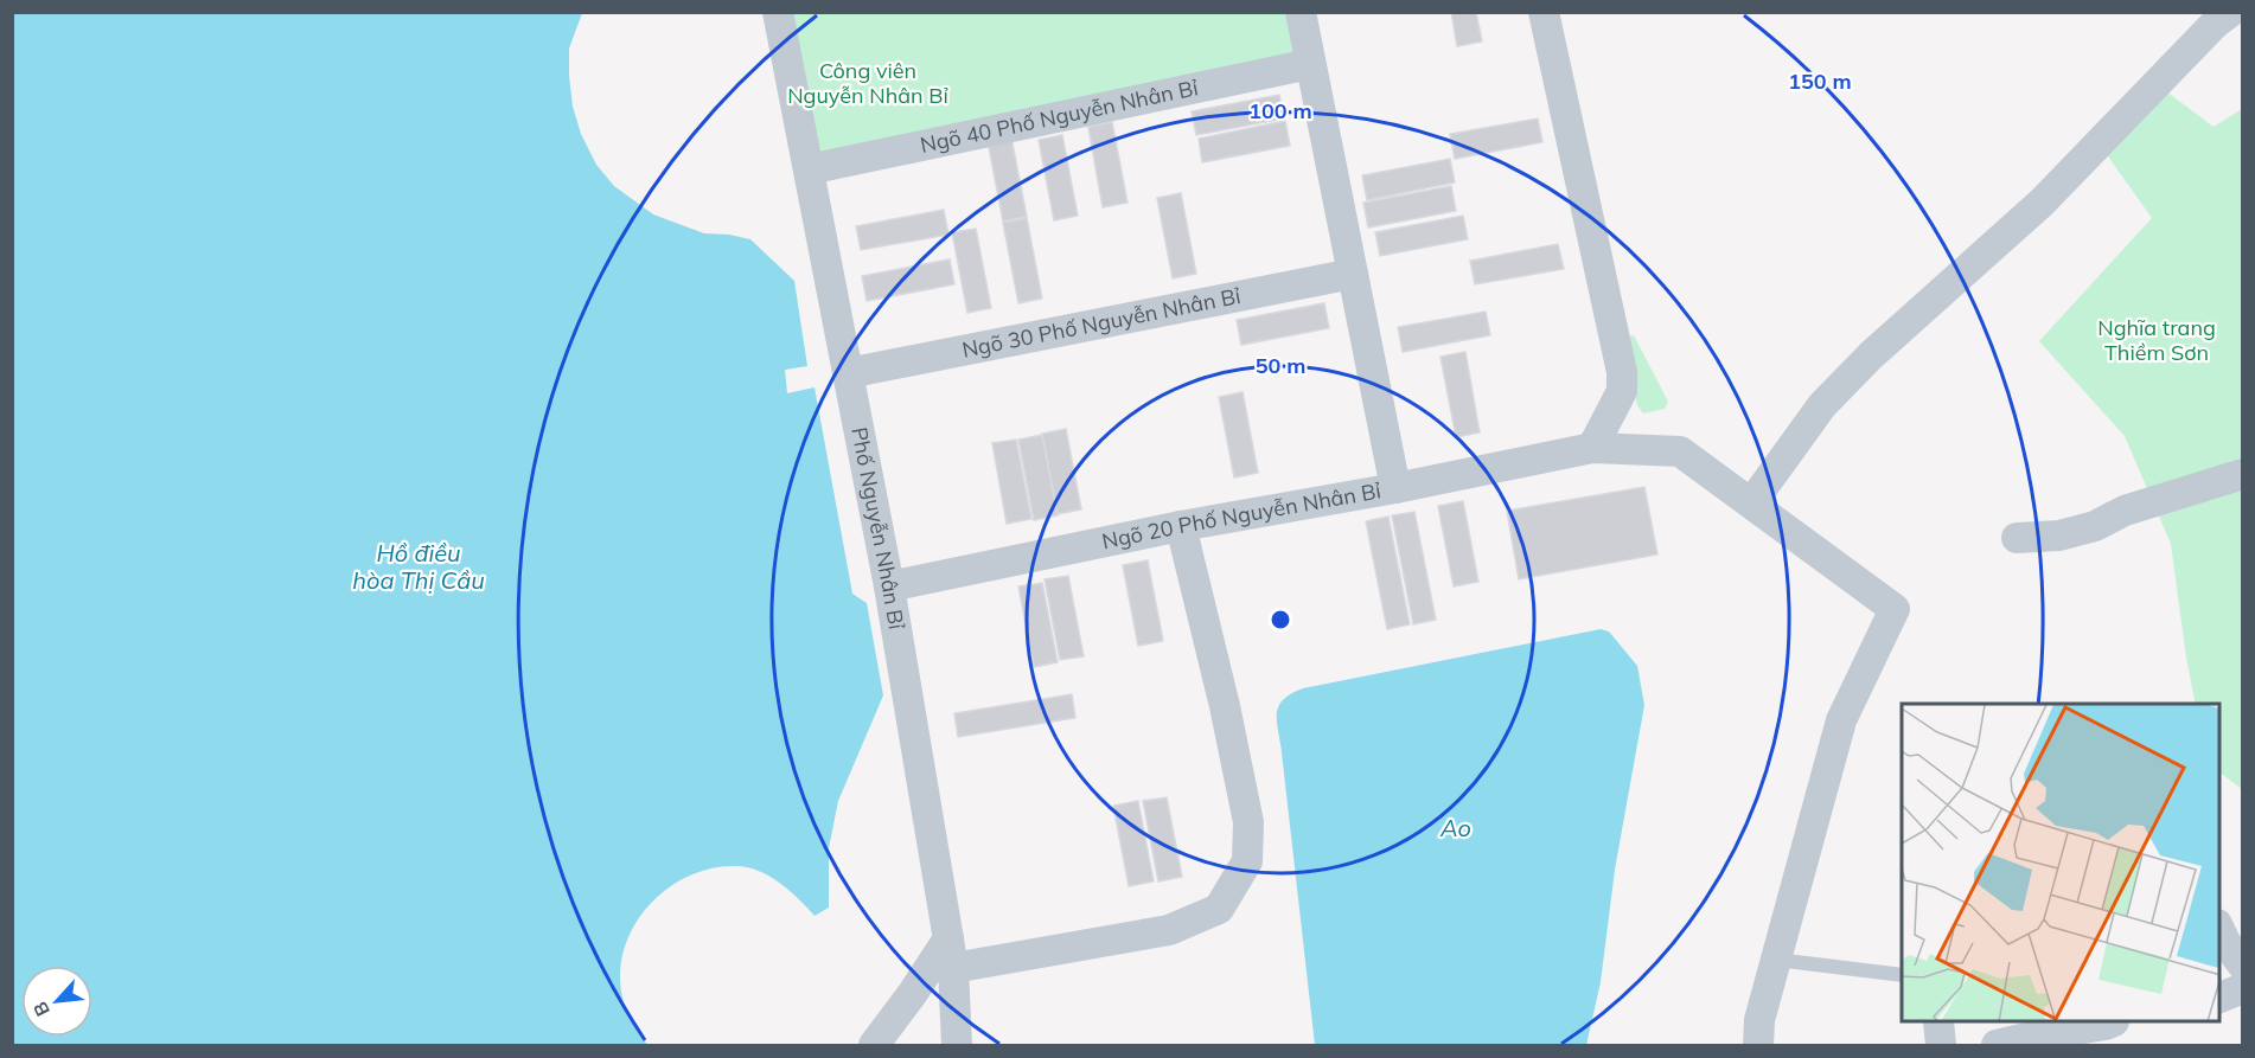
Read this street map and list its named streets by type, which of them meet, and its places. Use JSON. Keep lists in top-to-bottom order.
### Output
{
  "streets": {
    "street": [
      "Ngõ 40 Phố Nguyễn Nhân Bỉ",
      "Ngõ 30 Phố Nguyễn Nhân Bỉ",
      "Ngõ 20 Phố Nguyễn Nhân Bỉ",
      "Phố Nguyễn Nhân Bỉ"
    ]
  },
  "crossings": [
    ["Ngõ 40 Phố Nguyễn Nhân Bỉ", "Phố Nguyễn Nhân Bỉ"],
    ["Ngõ 30 Phố Nguyễn Nhân Bỉ", "Phố Nguyễn Nhân Bỉ"],
    ["Ngõ 20 Phố Nguyễn Nhân Bỉ", "Phố Nguyễn Nhân Bỉ"]
  ],
  "water": ["Hồ điều hòa Thị Cầu", "Ao"],
  "parks": ["Công viên Nguyễn Nhân Bỉ", "Nghĩa trang Thiềm Sơn"],
  "north": "bottom left",
  "rings": ["150 m", "100 m", "50 m"]
}
